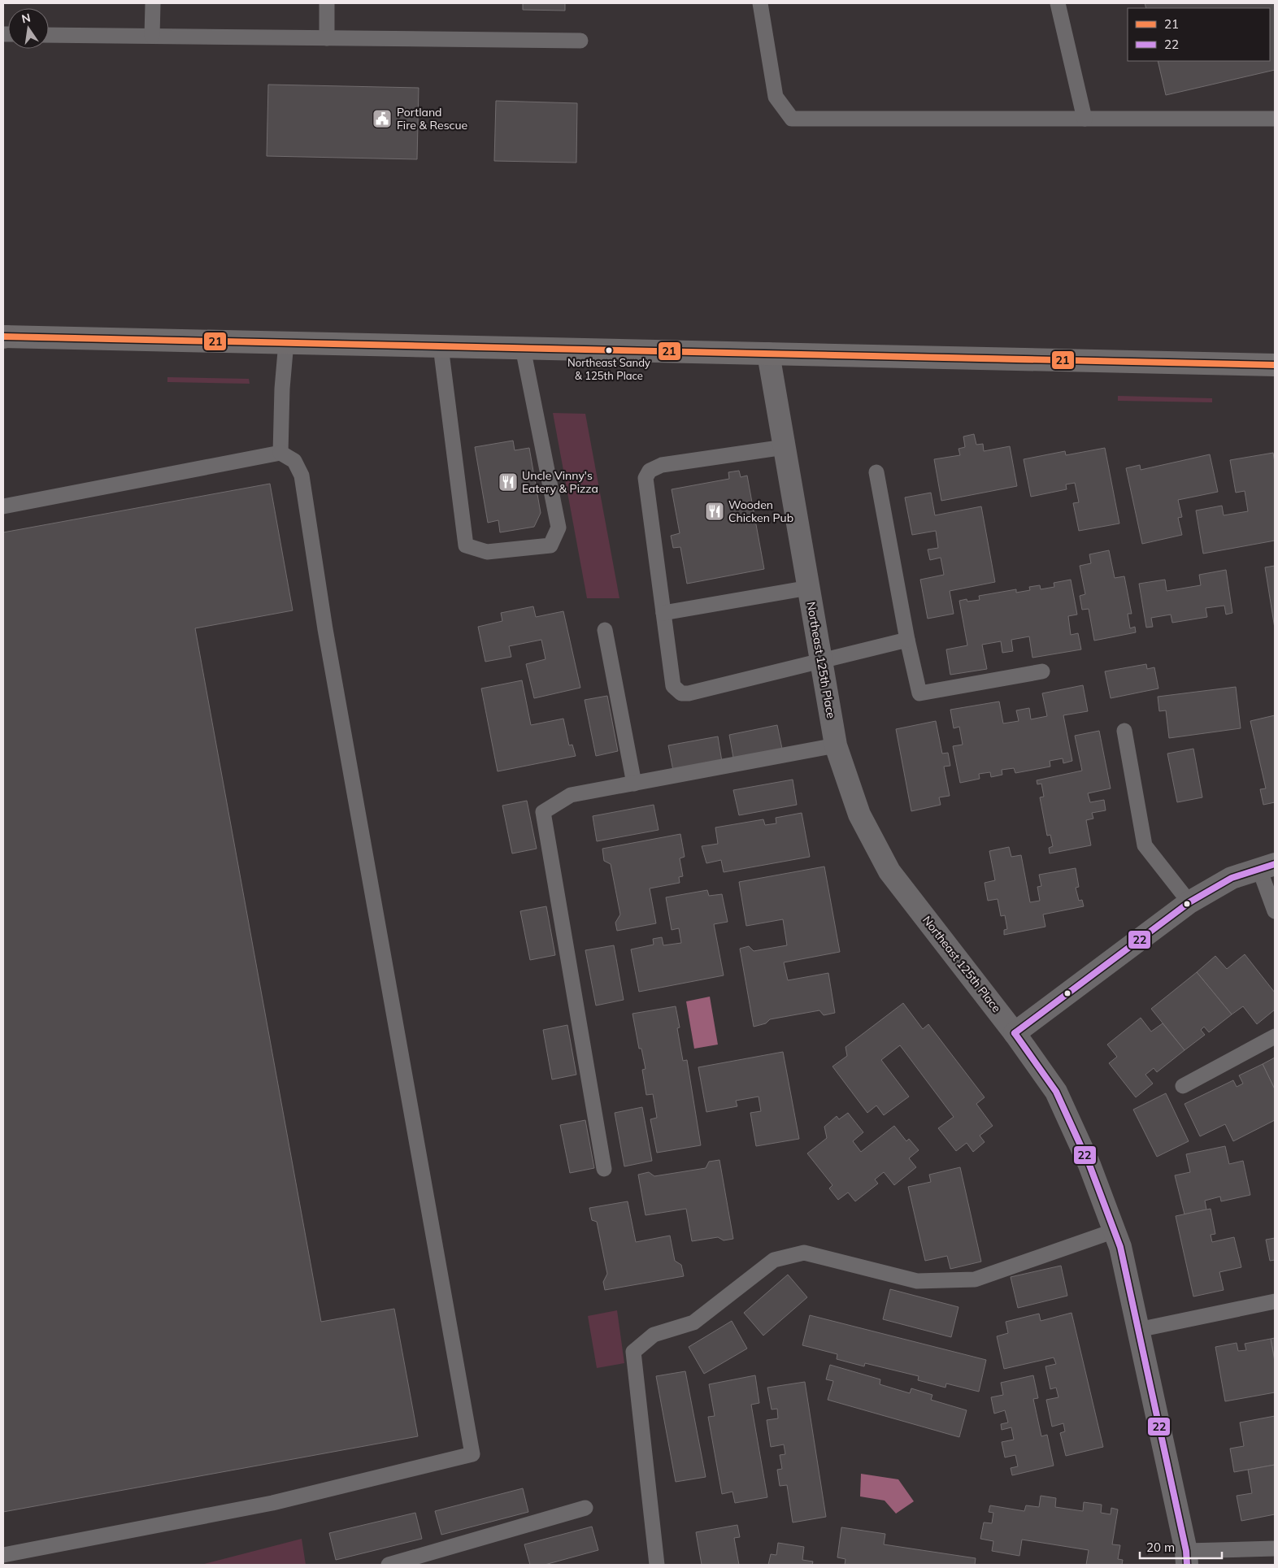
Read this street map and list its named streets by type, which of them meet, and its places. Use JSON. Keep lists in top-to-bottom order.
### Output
{
  "streets": {
    "street": ["Northeast 125th Place"]
  },
  "places": {
    "public building": ["Portland Fire & Rescue"],
    "other": ["Northeast Sandy & 125th Place"],
    "restaurant": ["Uncle Vinny's Eatery & Pizza", "Wooden Chicken Pub"]
  },
  "lines": ["transit line 21", "transit line 22"],
  "legend": ["21", "22"],
  "scale_bar": "20 m",
  "north": "top"
}
